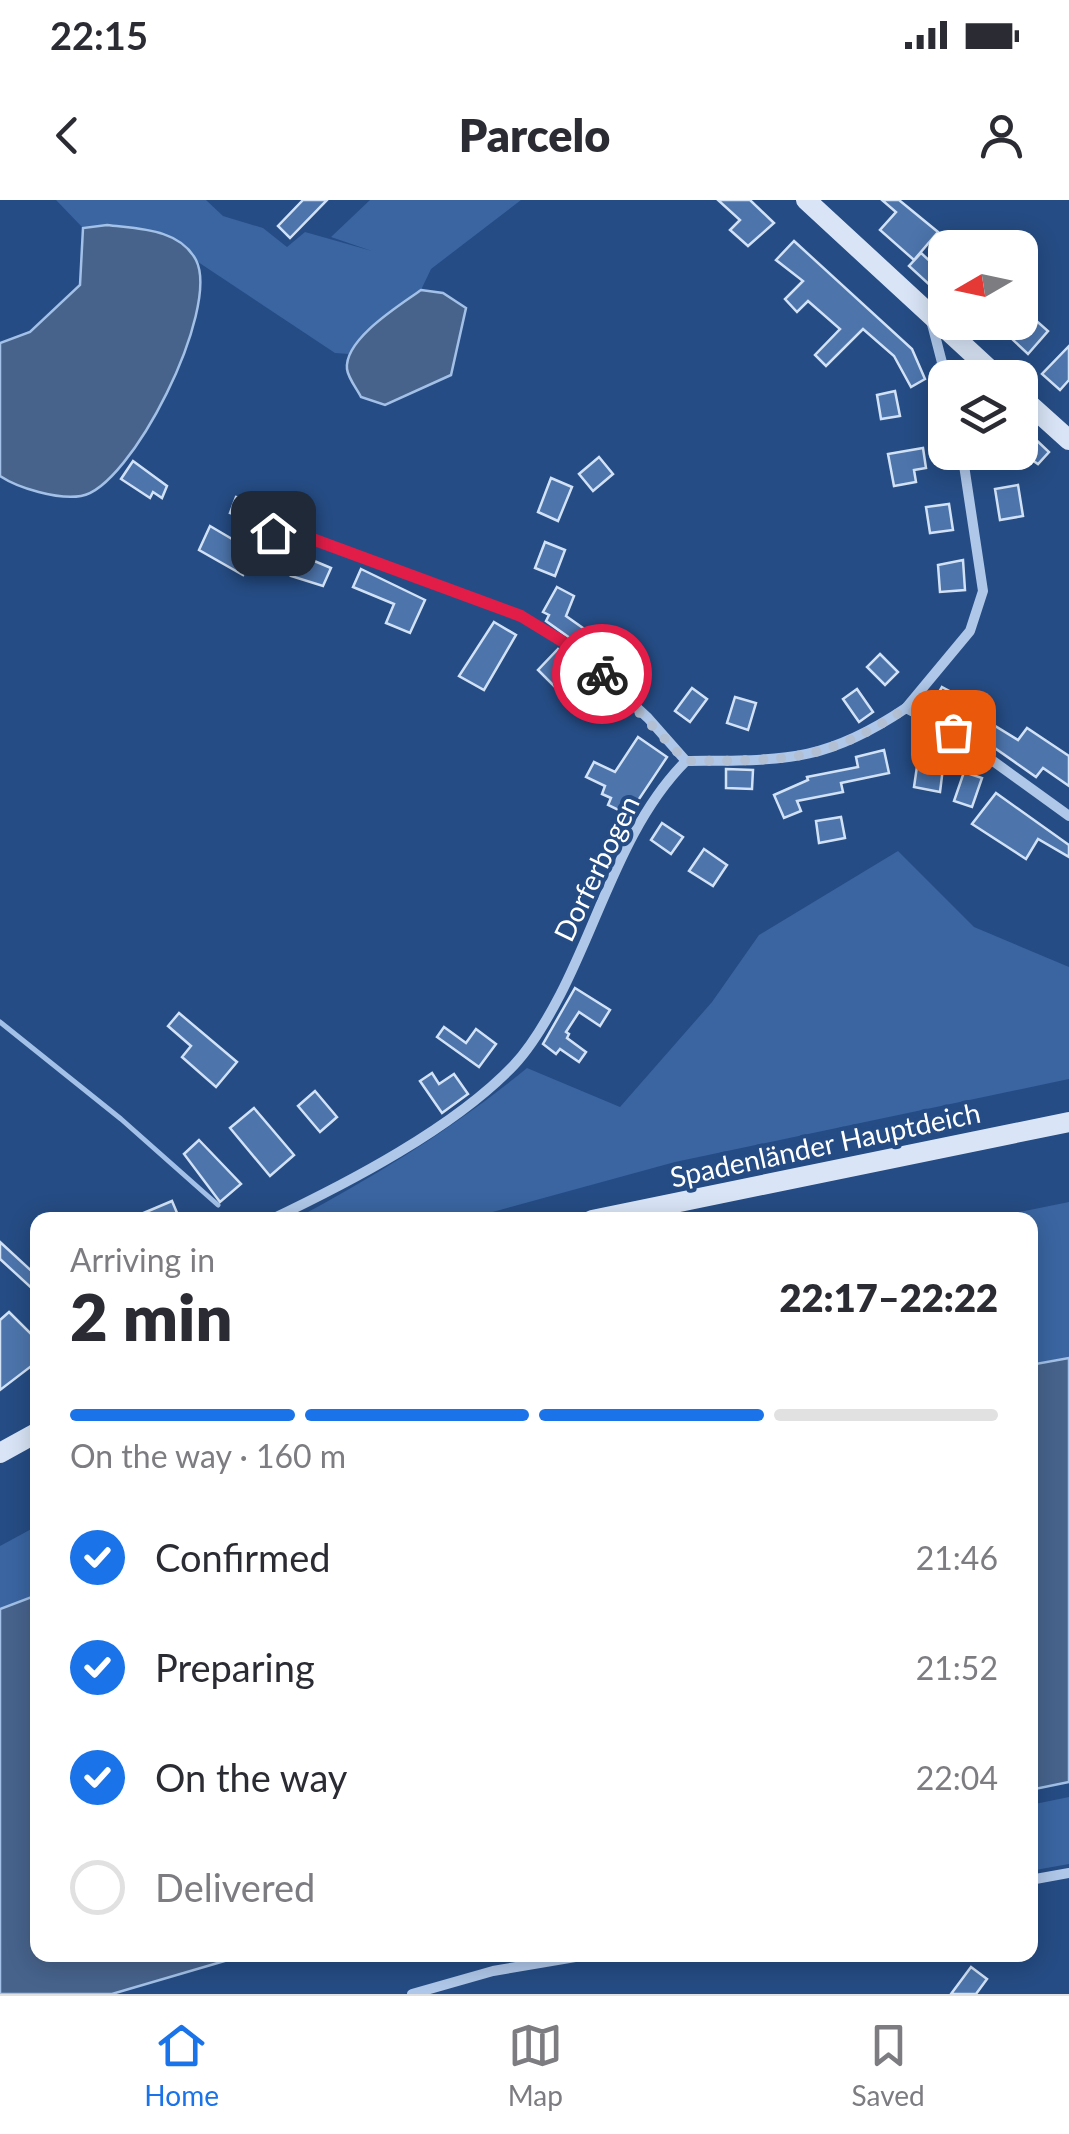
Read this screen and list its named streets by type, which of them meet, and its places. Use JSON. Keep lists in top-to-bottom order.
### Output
{
  "streets": {
    "street": ["Dorferbogen", "Spadenländer Hauptdeich"]
  },
  "north": "left",
  "page": {
    "status": "22:15",
    "header": "Parcelo",
    "heading": ["2 min", "Arriving in", "22:17–22:22"],
    "bar": "On the way · 160 m",
    "list": [
      ["Confirmed", "21:46"],
      ["Preparing", "21:52"],
      ["On the way", "22:04"],
      "Delivered"
    ],
    "tabs": ["Home", "Map", "Saved"]
  }
}
